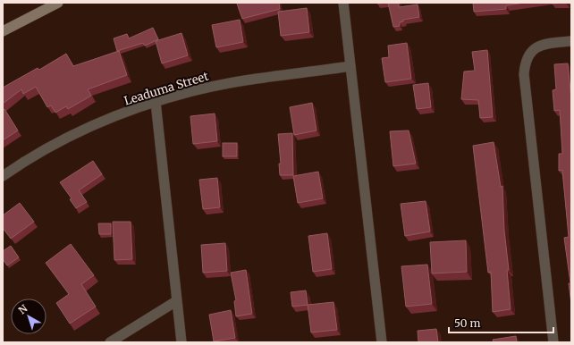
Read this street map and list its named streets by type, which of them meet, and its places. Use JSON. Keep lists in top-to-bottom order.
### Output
{
  "streets": {
    "street": ["Leaduma Street"]
  },
  "scale_bar": "50 m",
  "north": "top left"
}
